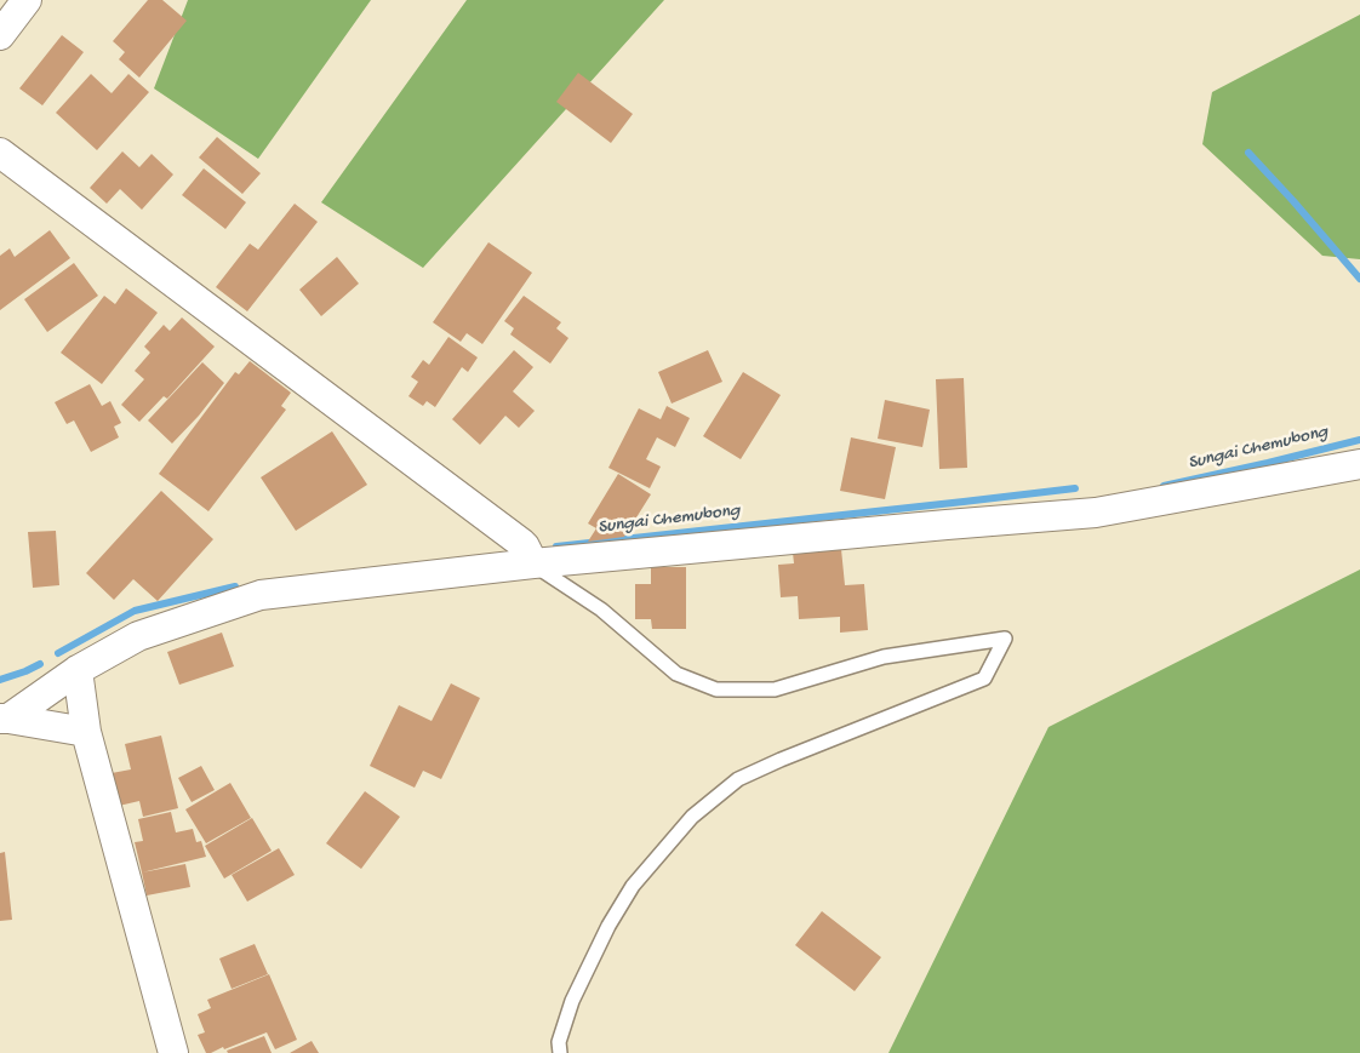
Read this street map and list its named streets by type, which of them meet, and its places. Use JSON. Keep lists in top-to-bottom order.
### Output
{
  "water": ["Sungai Chemubong"]
}
